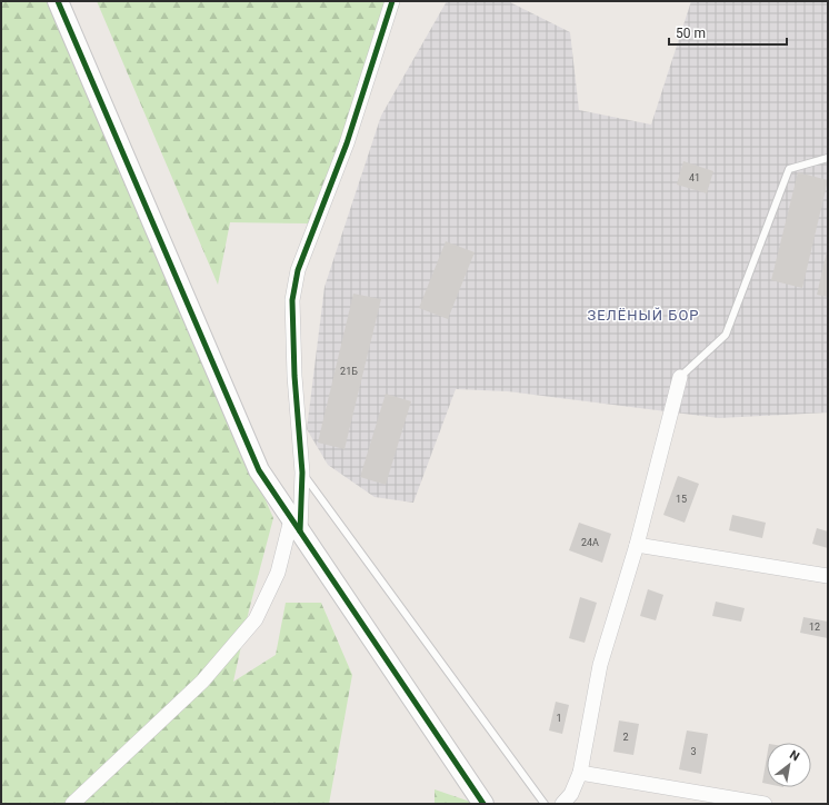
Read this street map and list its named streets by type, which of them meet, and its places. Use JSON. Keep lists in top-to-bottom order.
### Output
{
  "districts": ["ЗЕЛЁНЫЙ БОР"],
  "house_numbers": [
    "41",
    "21Б",
    "15",
    "24А",
    "12",
    "1",
    "2",
    "3"
  ],
  "scale_bar": "50 m",
  "north": "top right"
}
